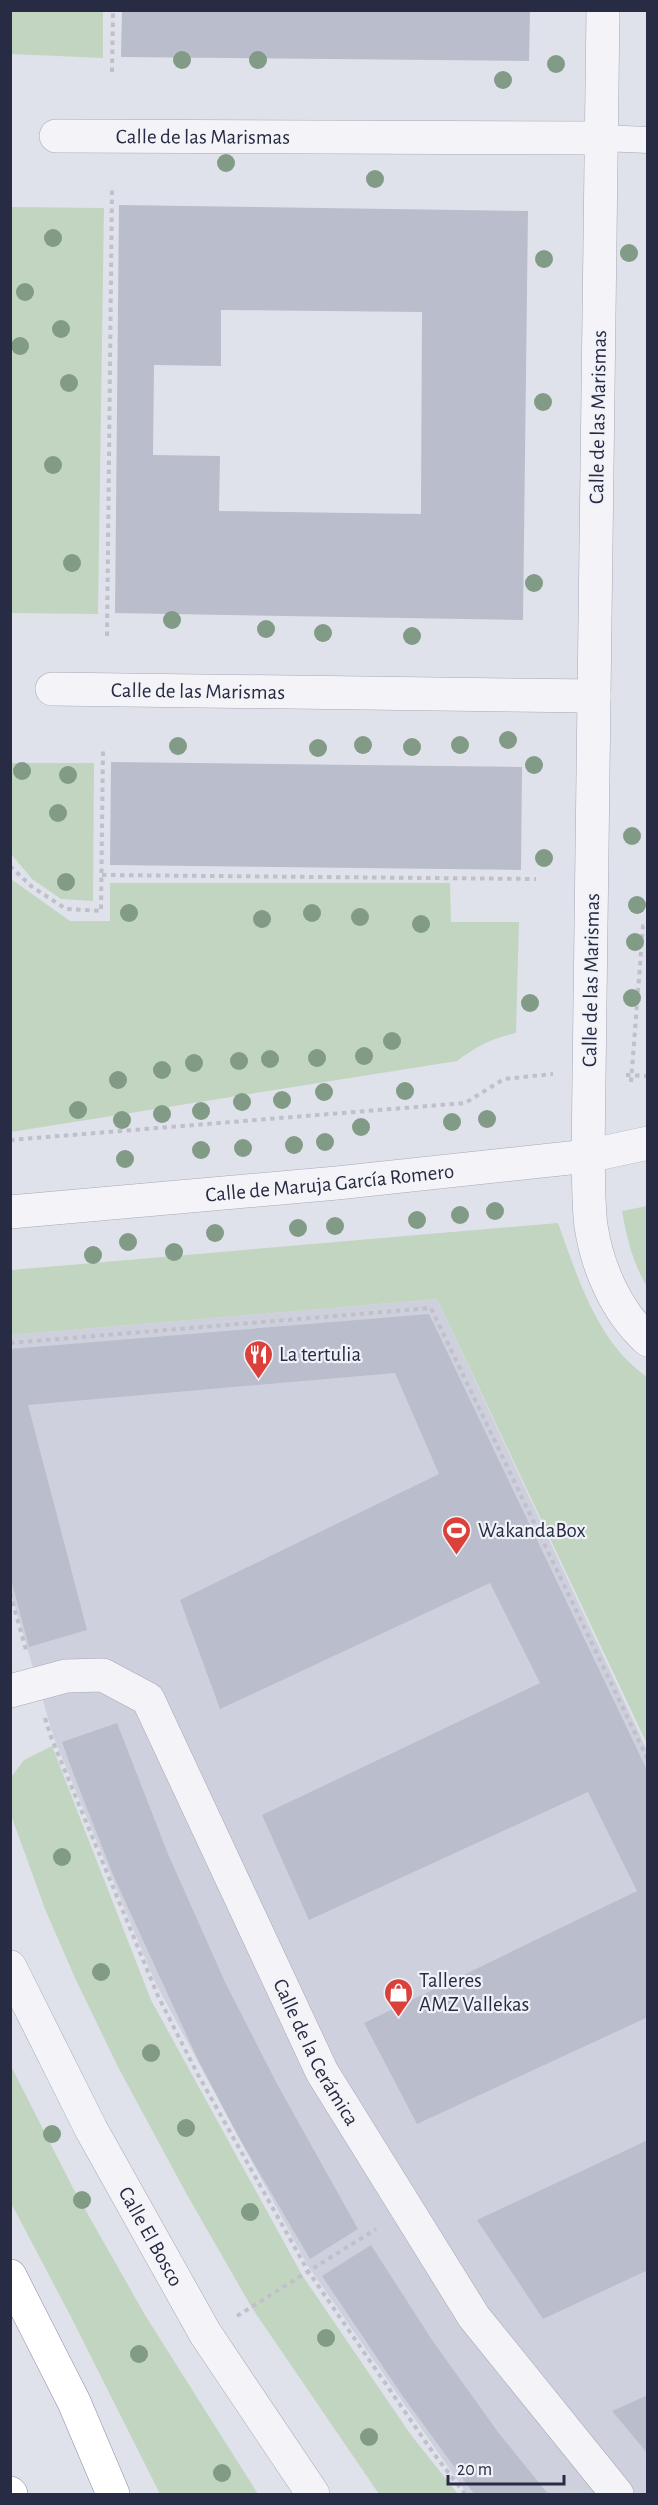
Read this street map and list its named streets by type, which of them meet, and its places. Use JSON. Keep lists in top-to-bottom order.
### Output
{
  "streets": {
    "street": [
      "Calle de las Marismas",
      "Calle de Maruja García Romero",
      "Calle de la Cerámica",
      "Calle El Bosco"
    ]
  },
  "crossings": [
    ["Calle de las Marismas", "Calle de Maruja García Romero"]
  ],
  "places": {
    "restaurant": ["La tertulia"],
    "sports": ["WakandaBox"],
    "shop": ["Talleres AMZ Vallekas"]
  },
  "scale_bar": "20 m"
}
